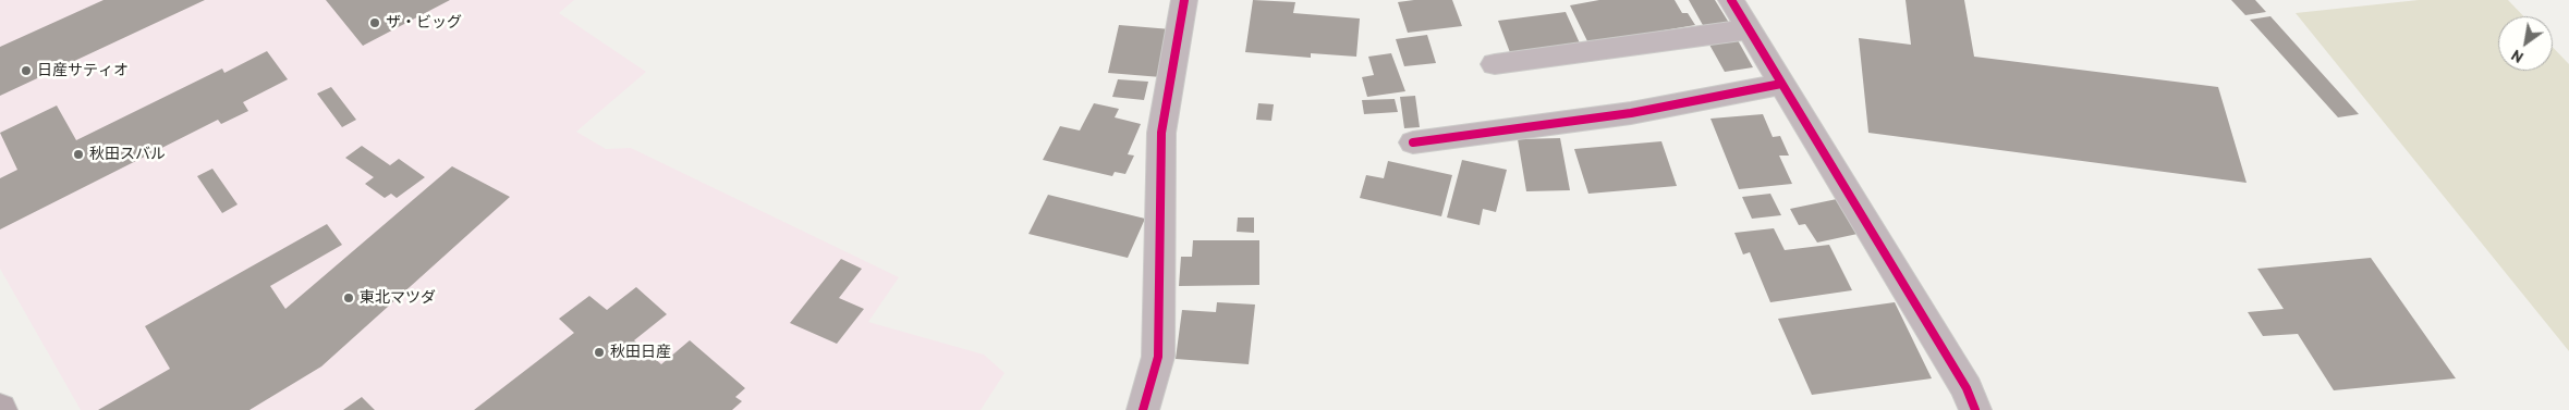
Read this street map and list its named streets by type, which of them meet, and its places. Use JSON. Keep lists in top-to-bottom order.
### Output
{
  "places": [
    "ザ・ビッグ",
    "日産サティオ",
    "秋田スバル",
    "東北マツダ",
    "秋田日産"
  ],
  "north": "bottom left"
}
